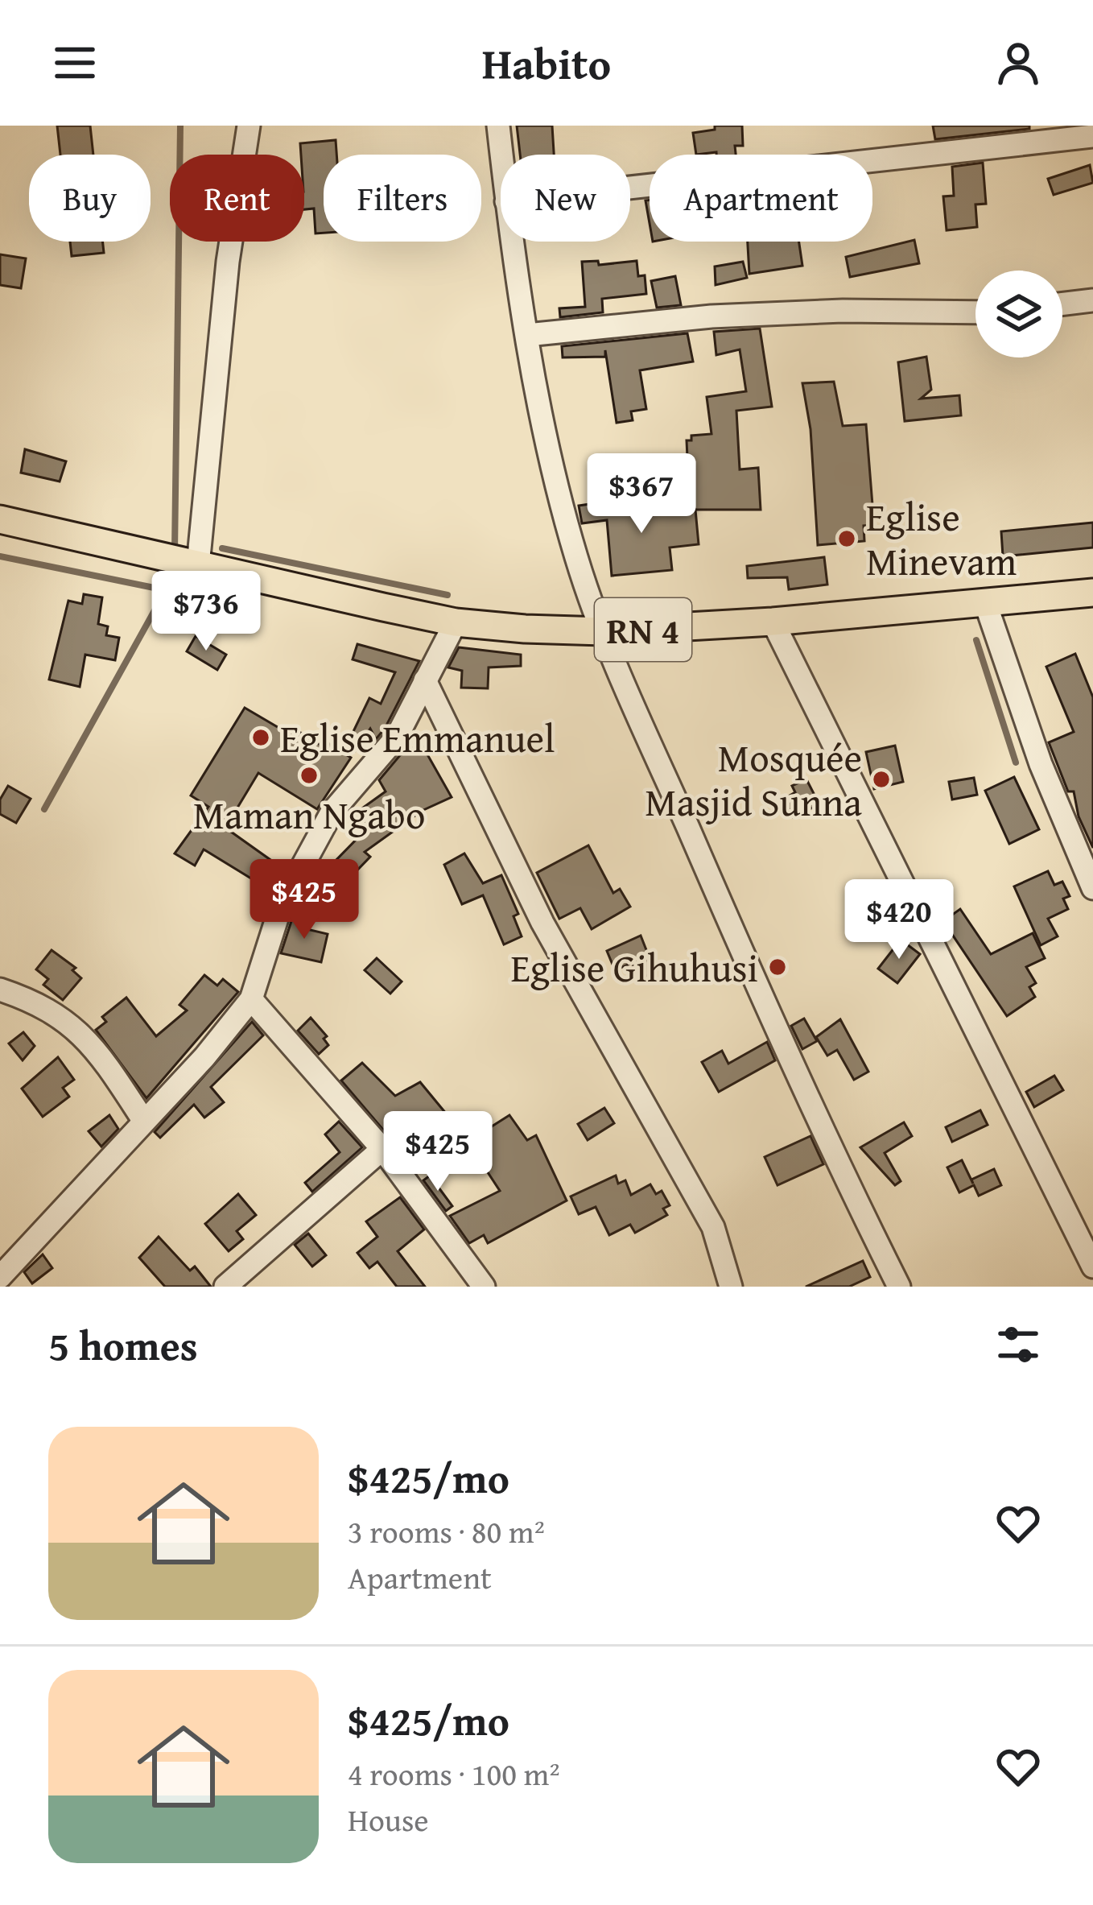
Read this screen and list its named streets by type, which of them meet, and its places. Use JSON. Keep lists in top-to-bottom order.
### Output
{
  "streets": {
    "main road": ["RN 4"]
  },
  "places": [
    "Eglise Minevam",
    "Eglise Emmanuel",
    "Maman Ngabo",
    "Mosquée Masjid Sunna",
    "Eglise Gihuhusi"
  ],
  "page": {
    "header": "Habito",
    "chip": [
      "Buy",
      "Rent",
      "Filters",
      "New",
      "Apartment"
    ],
    "price": [
      "$367",
      "$736",
      "$425",
      "$420",
      "$425"
    ],
    "heading": "5 homes",
    "list": [
      {
        "name": "$425/mo",
        "note": "3 rooms · 80 m² · Apartment"
      },
      {
        "name": "$425/mo",
        "note": "4 rooms · 100 m² · House"
      }
    ]
  }
}
